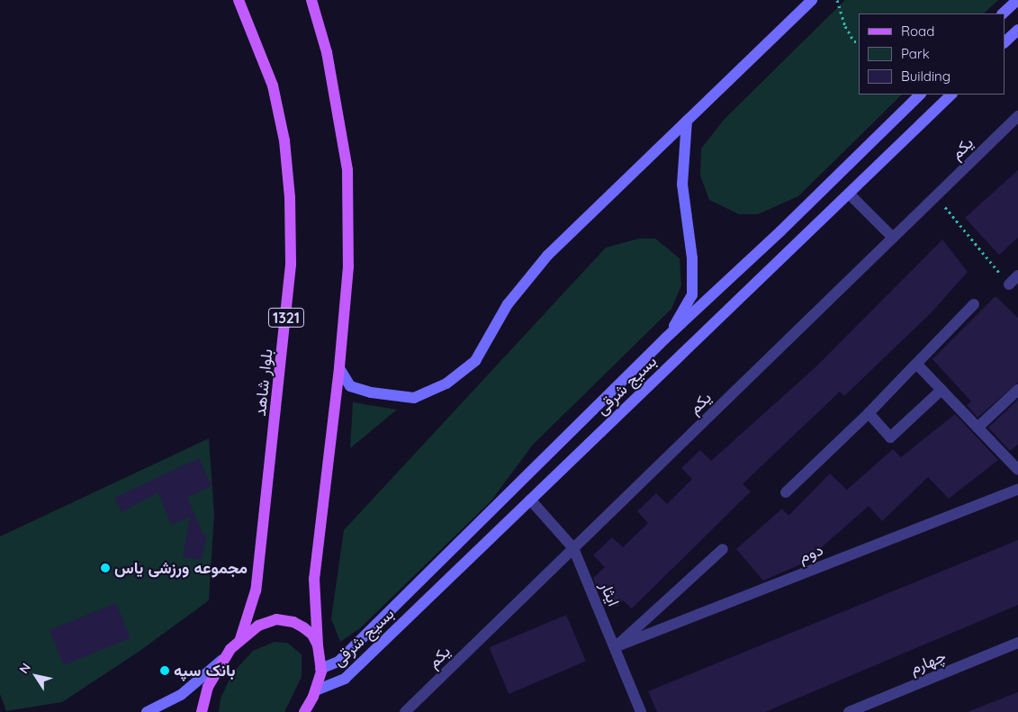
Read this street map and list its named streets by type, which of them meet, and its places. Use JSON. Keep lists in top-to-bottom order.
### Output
{
  "streets": {
    "main road": ["1321", "بلوار شاهد", "بسیج شرقی"],
    "street": [
      "یکم",
      "دوم",
      "ایثار",
      "چهارم"
    ]
  },
  "crossings": [
    ["یکم", "ایثار"],
    ["بسیج شرقی", "ایثار"],
    ["دوم", "ایثار"]
  ],
  "places": ["مجموعه ورزشی یاس", "بانک سپه"],
  "legend": ["Road", "Park", "Building"],
  "north": "top left"
}
